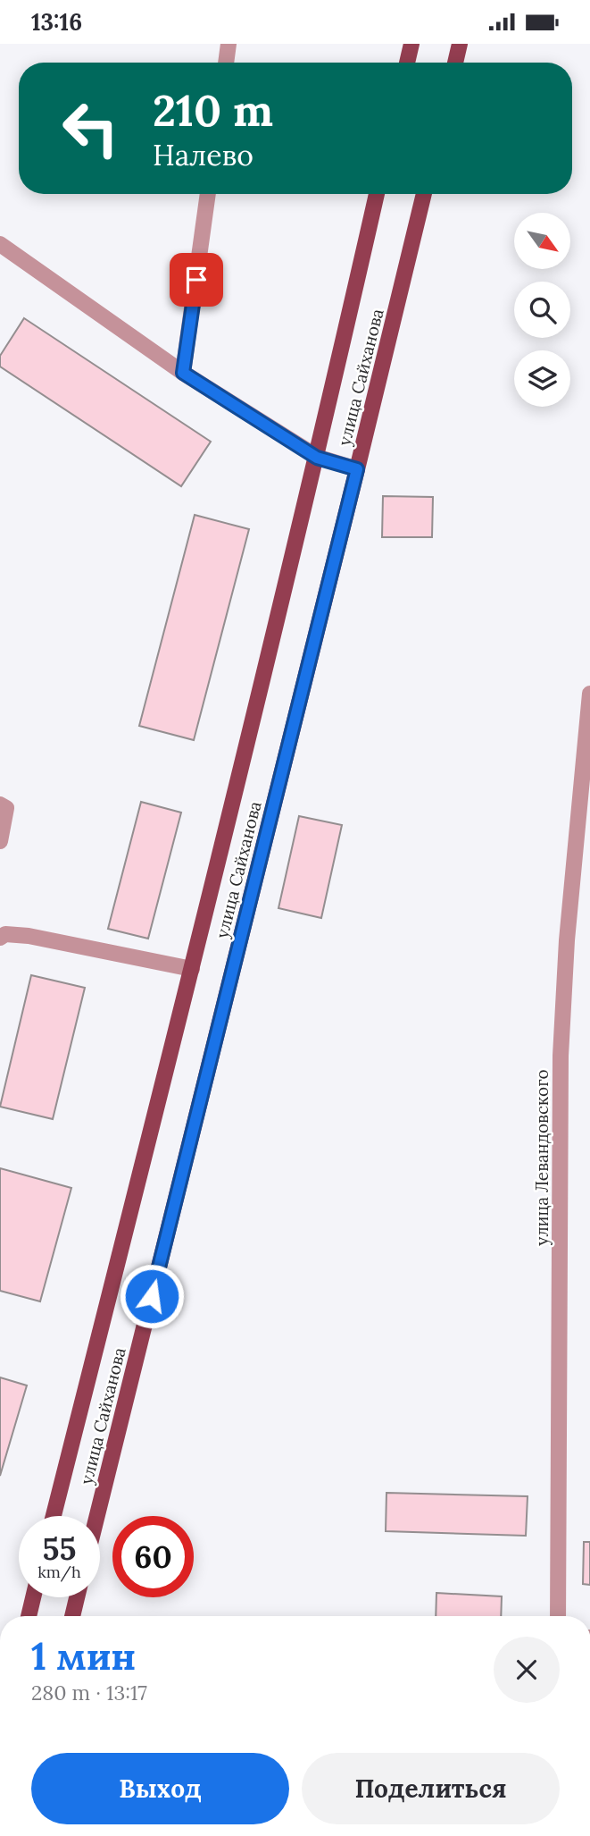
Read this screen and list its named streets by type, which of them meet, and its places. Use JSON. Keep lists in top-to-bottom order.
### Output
{
  "streets": {
    "main road": ["улица Сайханова"],
    "street": ["улица Левандовского"]
  },
  "north": "bottom right",
  "page": {
    "status": "13:16",
    "turn": ["210 m", "Налево"],
    "speed": "55 km/h",
    "limit": "60",
    "heading": ["1 мин", "280 m · 13:17"],
    "buttons": ["Выход", "Поделиться"]
  }
}
